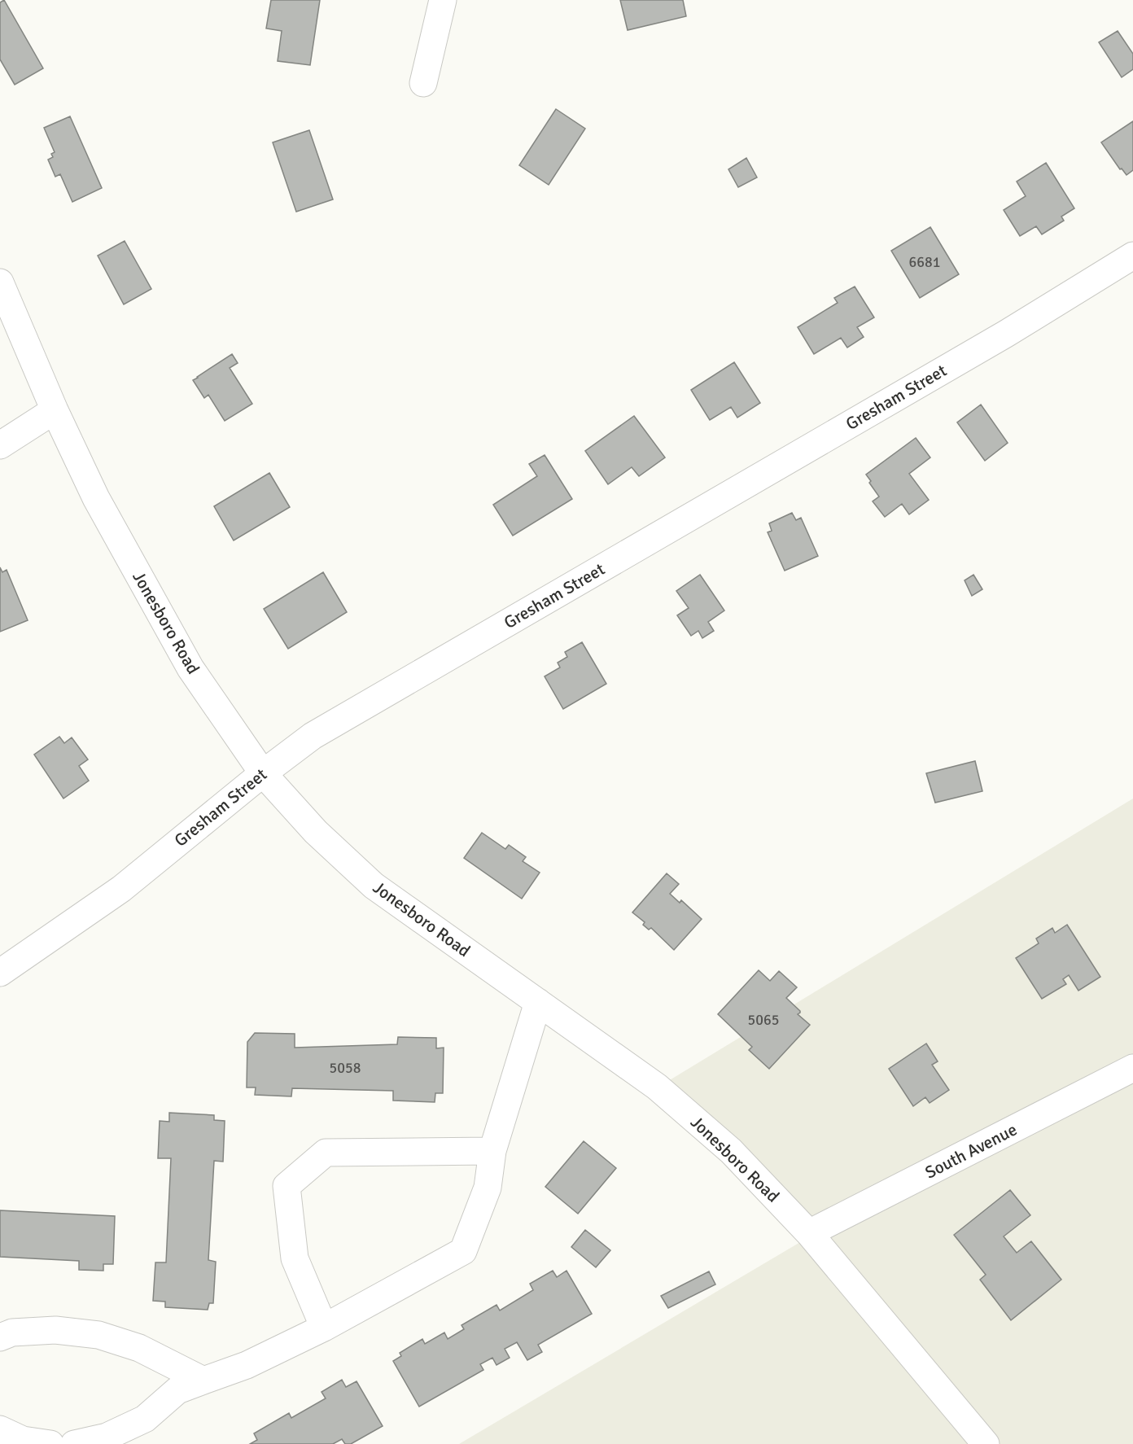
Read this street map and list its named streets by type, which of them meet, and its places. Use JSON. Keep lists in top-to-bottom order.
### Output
{
  "streets": {
    "street": ["Gresham Street", "Jonesboro Road", "South Avenue"]
  },
  "crossings": [
    ["Gresham Street", "Jonesboro Road"],
    ["Jonesboro Road", "South Avenue"]
  ],
  "house_numbers": ["6681", "5065", "5058"]
}
